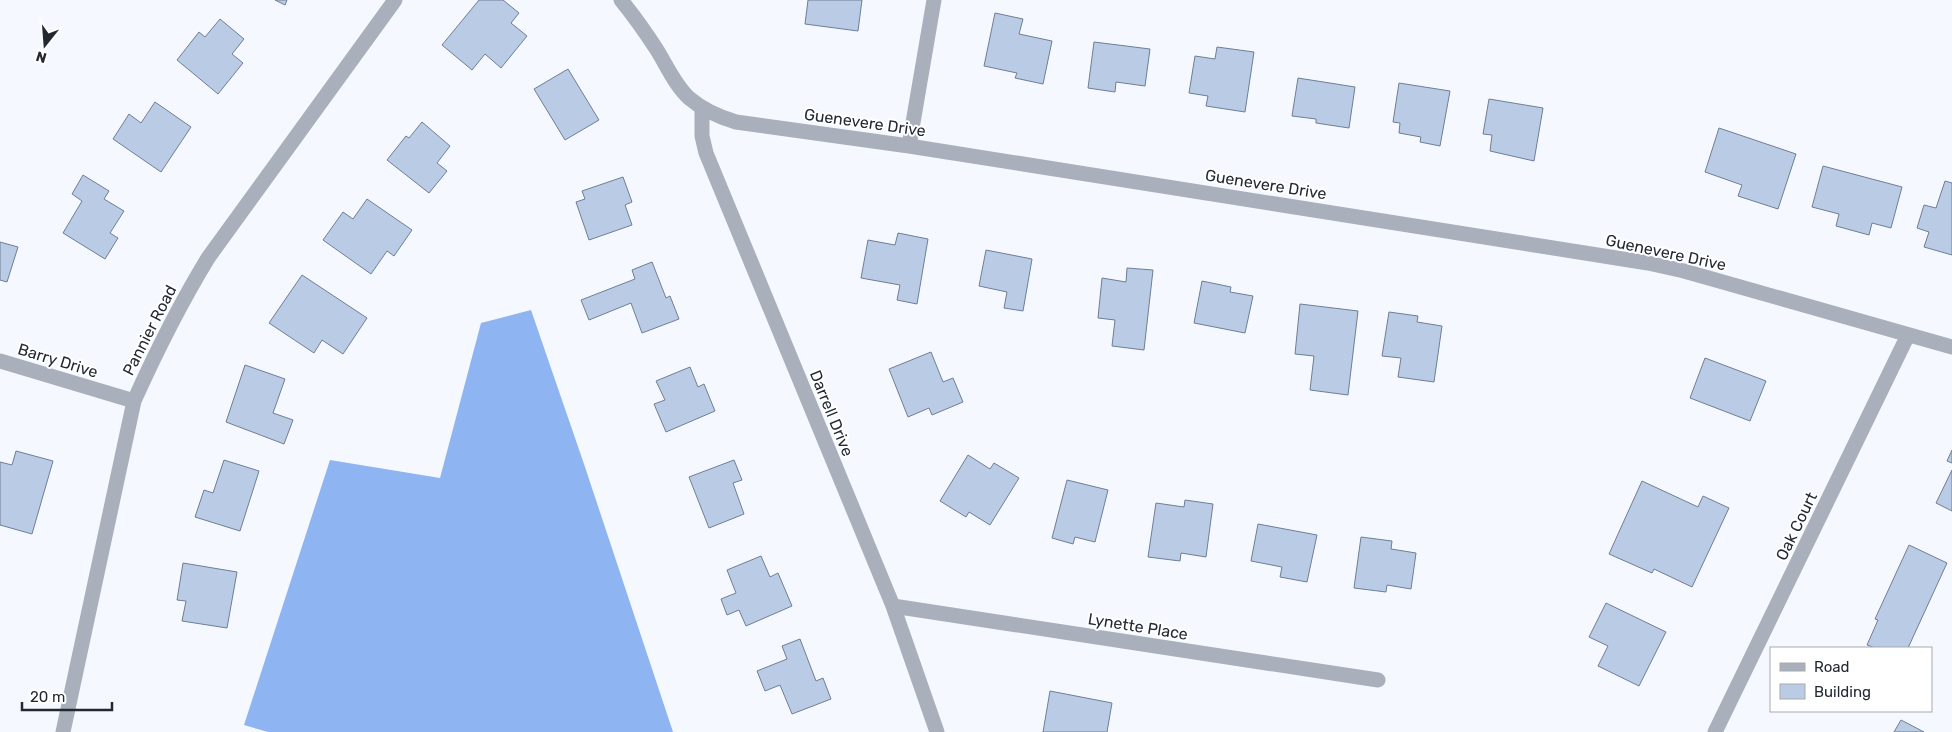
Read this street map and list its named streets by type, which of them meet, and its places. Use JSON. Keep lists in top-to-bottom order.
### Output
{
  "streets": {
    "street": [
      "Guenevere Drive",
      "Pannier Road",
      "Barry Drive",
      "Darrell Drive",
      "Oak Court",
      "Lynette Place"
    ]
  },
  "crossings": [
    ["Guenevere Drive", "Darrell Drive"],
    ["Guenevere Drive", "Oak Court"],
    ["Pannier Road", "Barry Drive"],
    ["Darrell Drive", "Lynette Place"]
  ],
  "legend": ["Road", "Building"],
  "scale_bar": "20 m",
  "north": "bottom"
}
